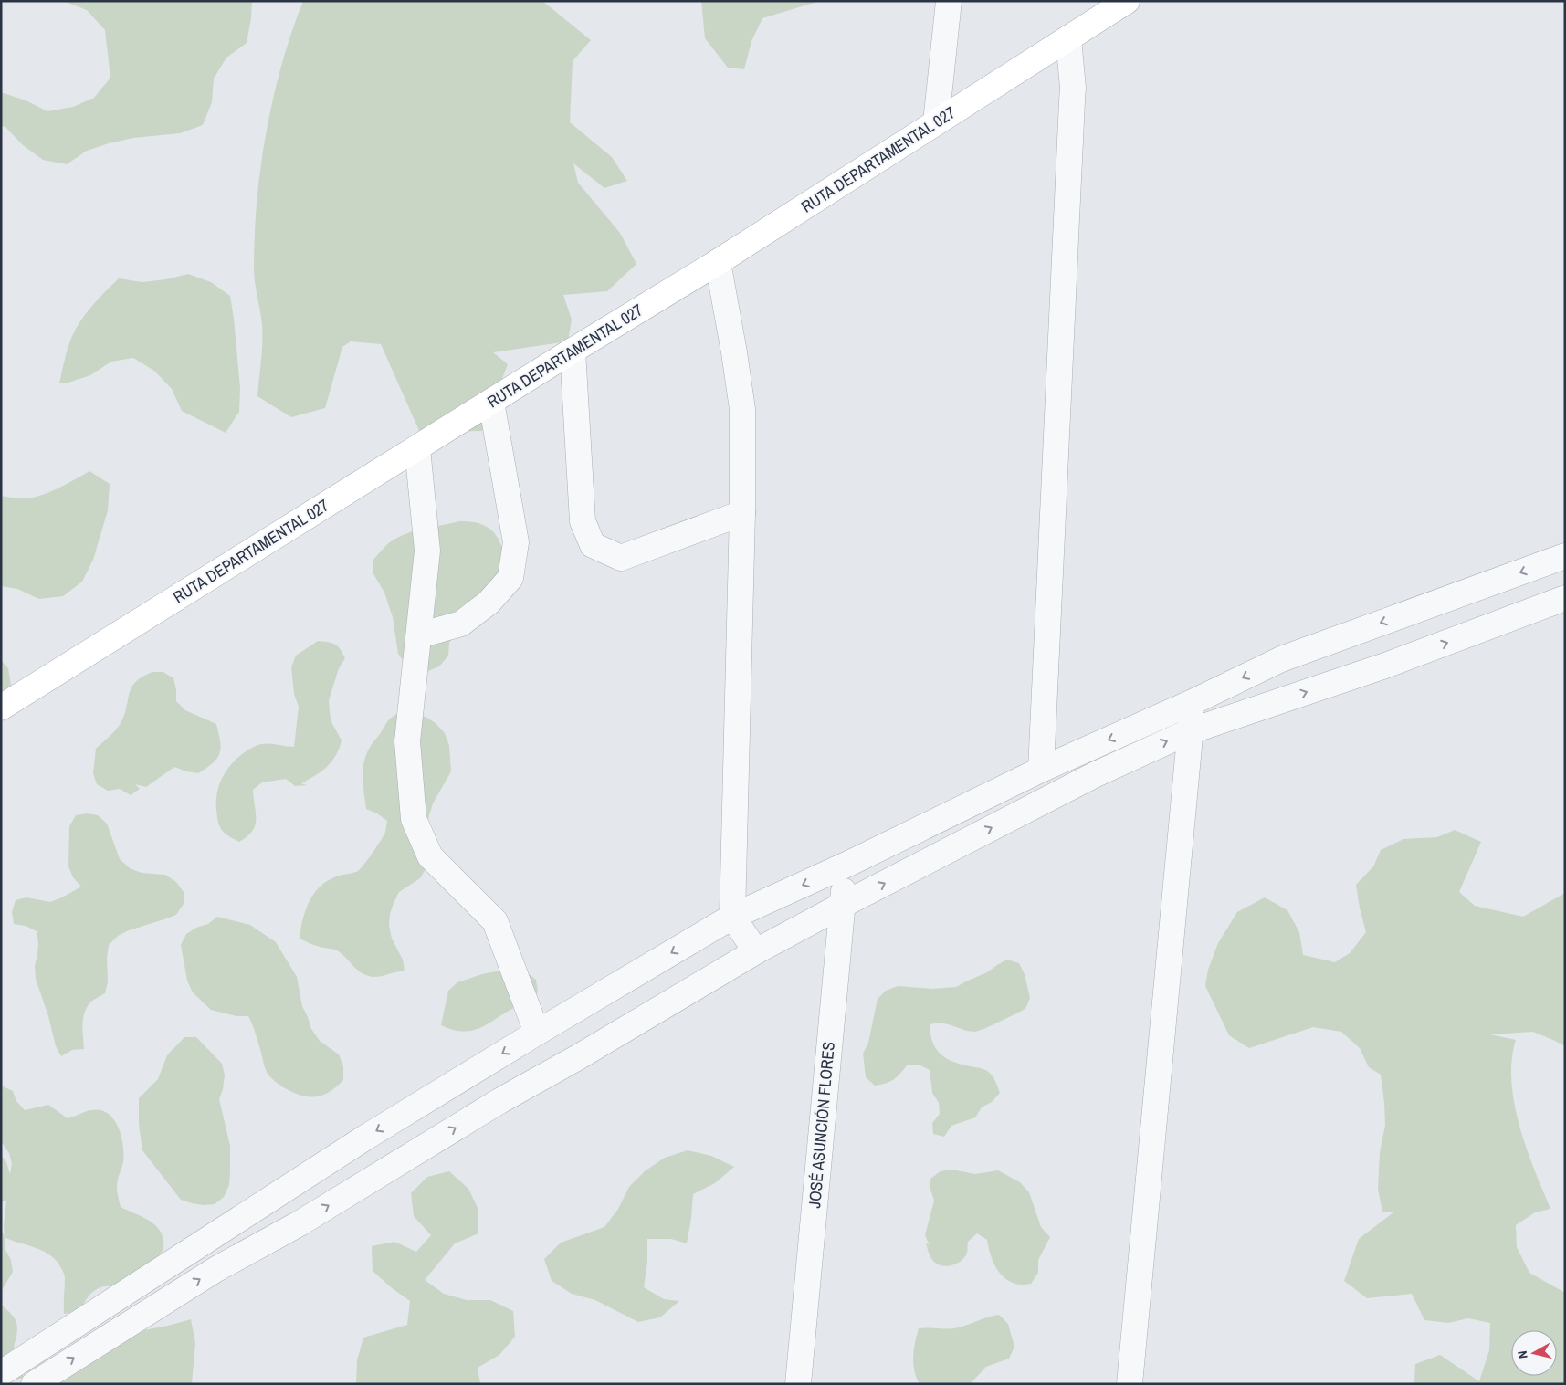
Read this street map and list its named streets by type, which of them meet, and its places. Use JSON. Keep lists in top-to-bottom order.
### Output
{
  "streets": {
    "main road": ["RUTA DEPARTAMENTAL 027"],
    "street": ["JOSÉ ASUNCIÓN FLORES"]
  },
  "north": "left"
}
